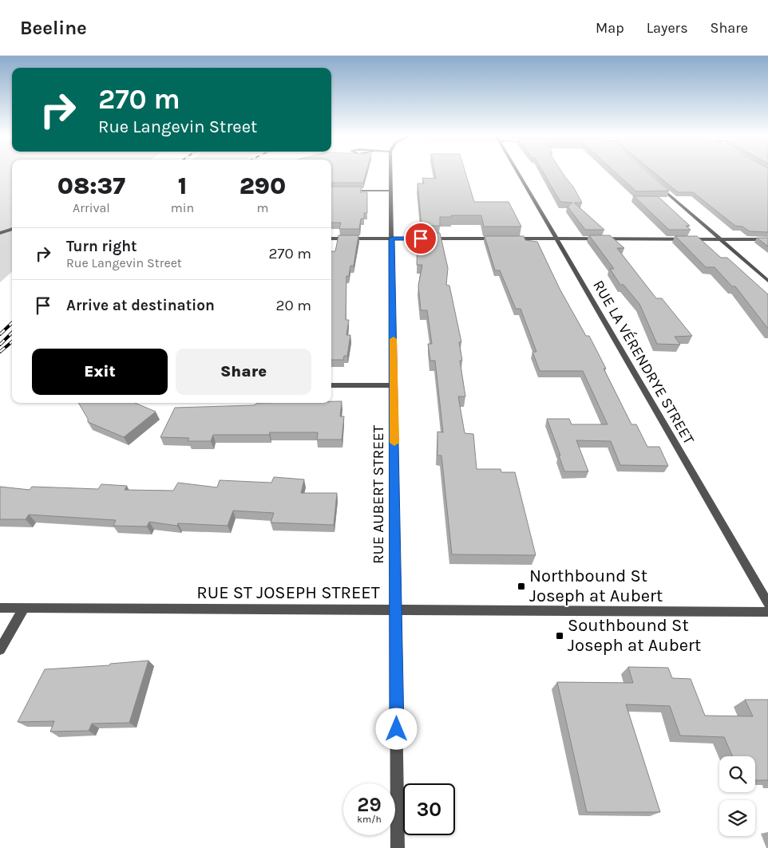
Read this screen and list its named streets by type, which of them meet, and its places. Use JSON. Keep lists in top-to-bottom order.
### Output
{
  "streets": {
    "street": ["RUE LA VÉRENDRYE STREET", "RUE AUBERT STREET", "RUE ST JOSEPH STREET"]
  },
  "crossings": [
    ["RUE AUBERT STREET", "RUE ST JOSEPH STREET"]
  ],
  "places": {
    "transit": ["Northbound St Joseph at Aubert", "Southbound St Joseph at Aubert"]
  },
  "page": {
    "header": "Beeline",
    "nav": ["Map", "Layers", "Share"],
    "turn": ["270 m", "Rue Langevin Street"],
    "eta": [
      "08:37",
      "Arrival",
      "1",
      "min",
      "290",
      "m"
    ],
    "list": [
      {
        "name": "Turn right",
        "note": "Rue Langevin Street",
        "value": "270 m"
      },
      {
        "name": "Arrive at destination",
        "value": "20 m"
      }
    ],
    "buttons": ["Exit", "Share"],
    "speed": "29 km/h",
    "limit": "30"
  }
}
